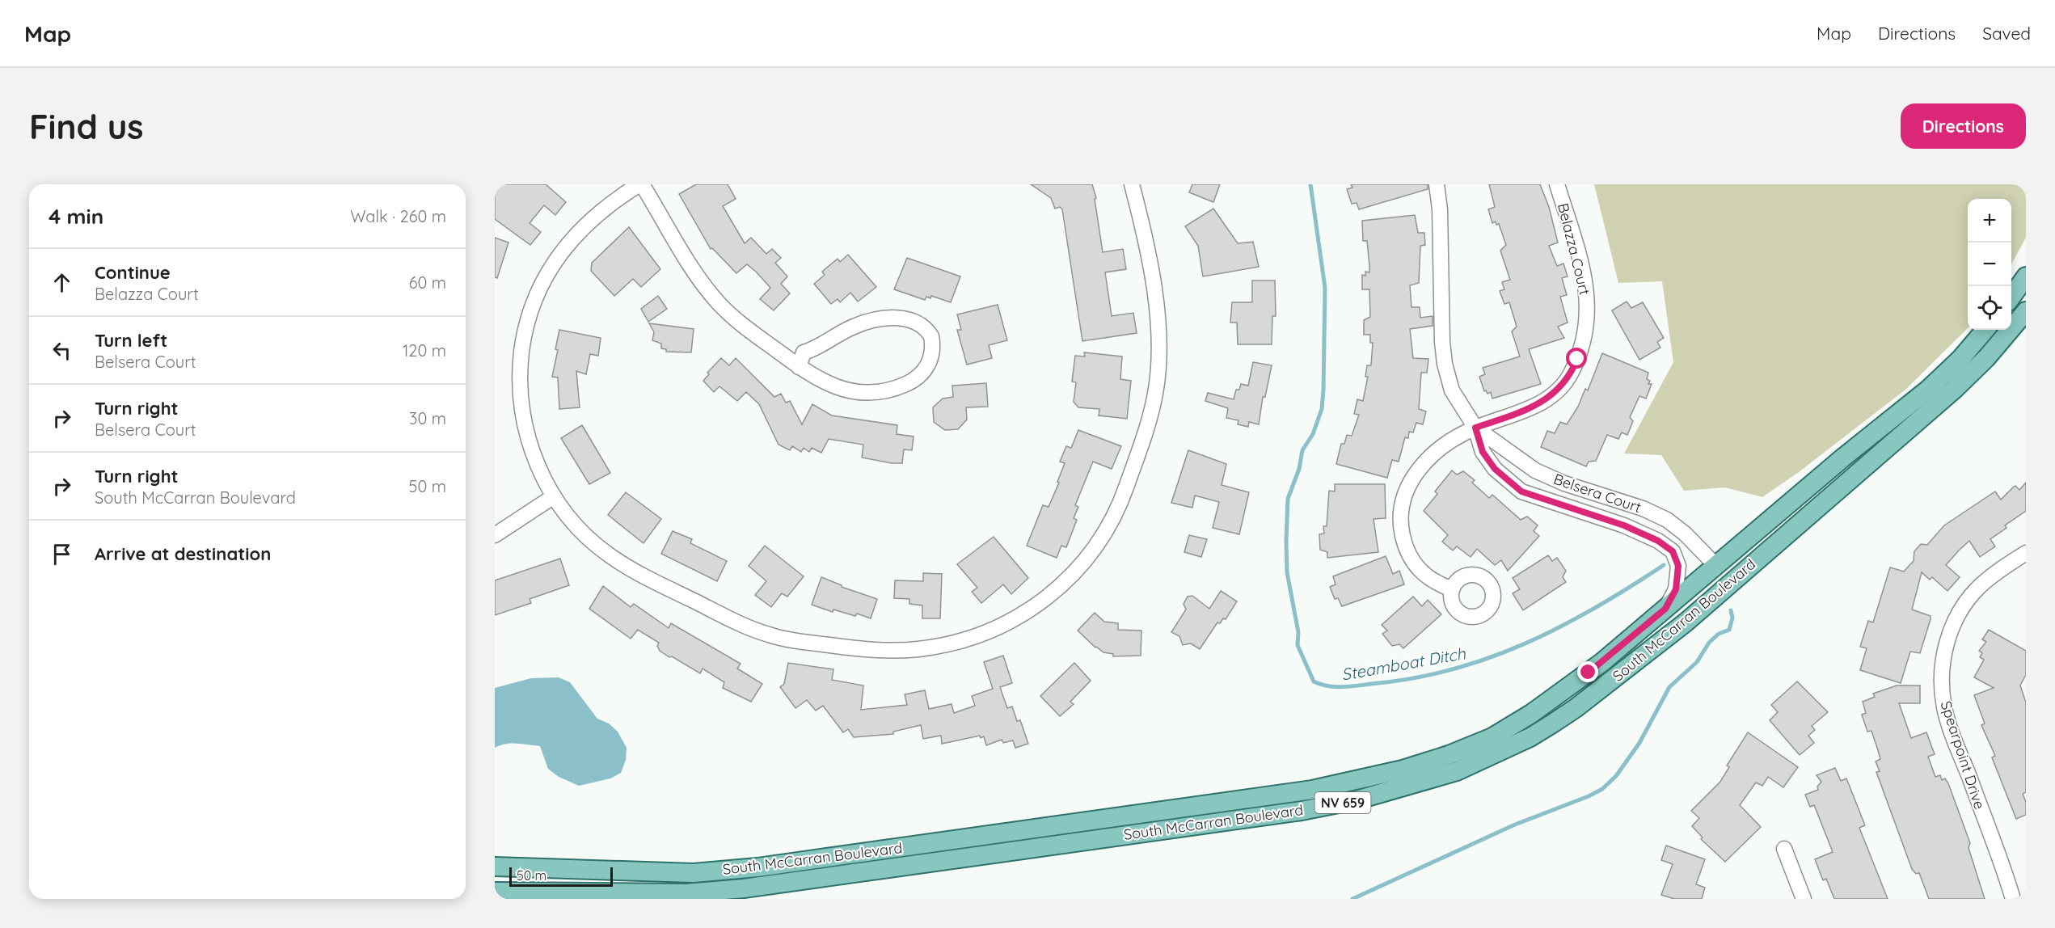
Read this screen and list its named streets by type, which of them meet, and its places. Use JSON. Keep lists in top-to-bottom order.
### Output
{
  "streets": {
    "main road": ["South McCarran Boulevard", "NV 659"],
    "street": ["Belazza Court", "Belsera Court", "Spearpoint Drive"]
  },
  "crossings": [
    ["Belazza Court", "Belsera Court"],
    ["Belsera Court", "South McCarran Boulevard"]
  ],
  "water": ["Steamboat Ditch"],
  "scale_bar": "50 m",
  "page": {
    "header": "Map",
    "nav": ["Map", "Directions", "Saved"],
    "buttons": "Directions",
    "title": "Find us",
    "heading": ["4 min", "Walk · 260 m"],
    "map_buttons": ["+", "−"],
    "list": [
      ["Continue", "Belazza Court", "60 m"],
      ["Turn left", "Belsera Court", "120 m"],
      ["Turn right", "Belsera Court", "30 m"],
      ["Turn right", "South McCarran Boulevard", "50 m"],
      "Arrive at destination"
    ],
    "scale": "50 m"
  }
}
